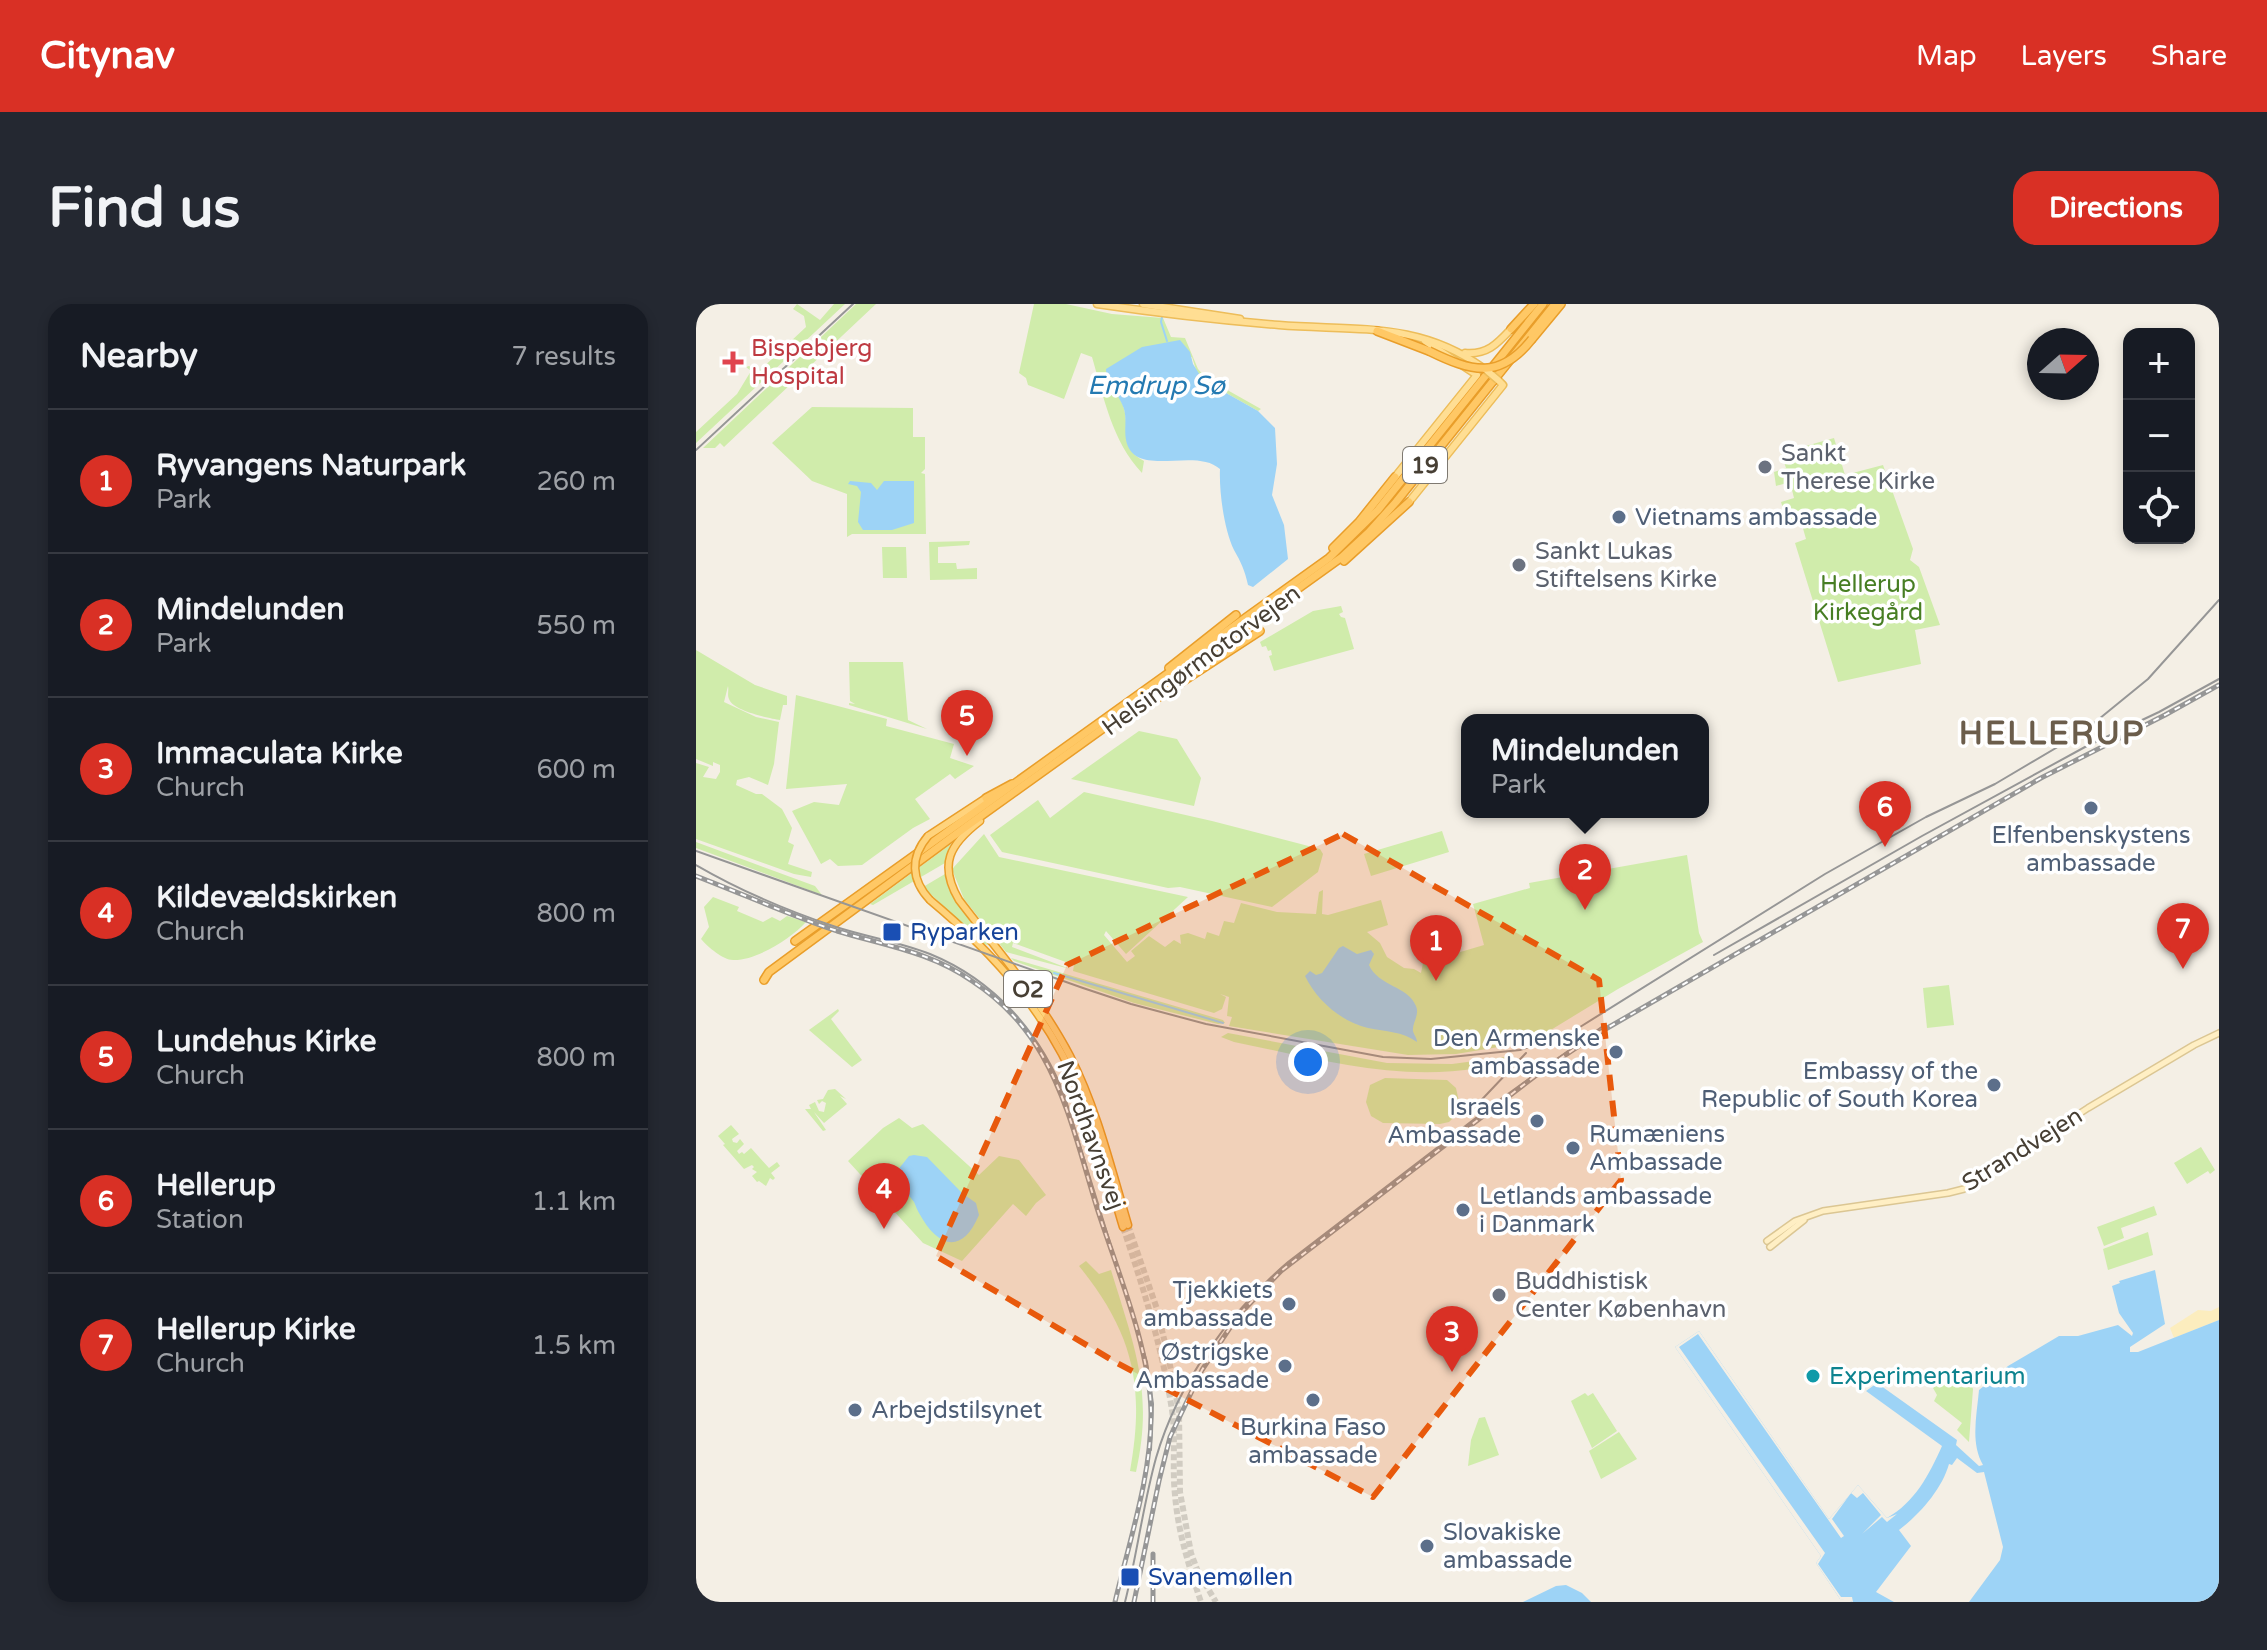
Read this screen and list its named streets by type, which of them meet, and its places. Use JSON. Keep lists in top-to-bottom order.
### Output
{
  "streets": {
    "highway": [
      "19",
      "Helsingørmotorvejen",
      "O2",
      "Nordhavnsvej"
    ],
    "main road": ["Strandvejen"]
  },
  "crossings": [
    ["Helsingørmotorvejen", "O2"],
    ["Helsingørmotorvejen", "Nordhavnsvej"],
    ["O2", "Nordhavnsvej"]
  ],
  "districts": ["HELLERUP"],
  "water": ["Emdrup Sø"],
  "parks": ["Hellerup Kirkegård"],
  "places": {
    "health": ["Bispebjerg Hospital"],
    "other": [
      "Sankt Therese Kirke",
      "Vietnams ambassade",
      "Sankt Lukas Stiftelsens Kirke",
      "Elfenbenskystens ambassade",
      "Den Armenske ambassade",
      "Embassy of the Republic of South Korea",
      "Israels Ambassade",
      "Rumæniens Ambassade",
      "Letlands ambassade i Danmark",
      "Buddhistisk Center København",
      "Tjekkiets ambassade",
      "Østrigske Ambassade",
      "Experimentarium",
      "Burkina Faso ambassade",
      "Arbejdstilsynet",
      "Slovakiske ambassade"
    ],
    "transit": ["Ryparken", "Svanemøllen"]
  },
  "north": "right",
  "page": {
    "header": "Citynav",
    "nav": ["Map", "Layers", "Share"],
    "buttons": "Directions",
    "title": "Find us",
    "heading": ["Nearby", "7 results"],
    "map_buttons": ["+", "−"],
    "list": [
      {
        "mark": "1",
        "name": "Ryvangens Naturpark",
        "note": "Park",
        "value": "260 m"
      },
      {
        "mark": "2",
        "name": "Mindelunden",
        "note": "Park",
        "value": "550 m"
      },
      {
        "mark": "3",
        "name": "Immaculata Kirke",
        "note": "Church",
        "value": "600 m"
      },
      {
        "mark": "4",
        "name": "Kildevældskirken",
        "note": "Church",
        "value": "800 m"
      },
      {
        "mark": "5",
        "name": "Lundehus Kirke",
        "note": "Church",
        "value": "800 m"
      },
      {
        "mark": "6",
        "name": "Hellerup",
        "note": "Station",
        "value": "1.1 km"
      },
      {
        "mark": "7",
        "name": "Hellerup Kirke",
        "note": "Church",
        "value": "1.5 km"
      }
    ],
    "pins": [
      "5",
      "6",
      "2",
      "7",
      "1",
      "4",
      "3"
    ],
    "popup": ["Mindelunden", "Park"]
  }
}
